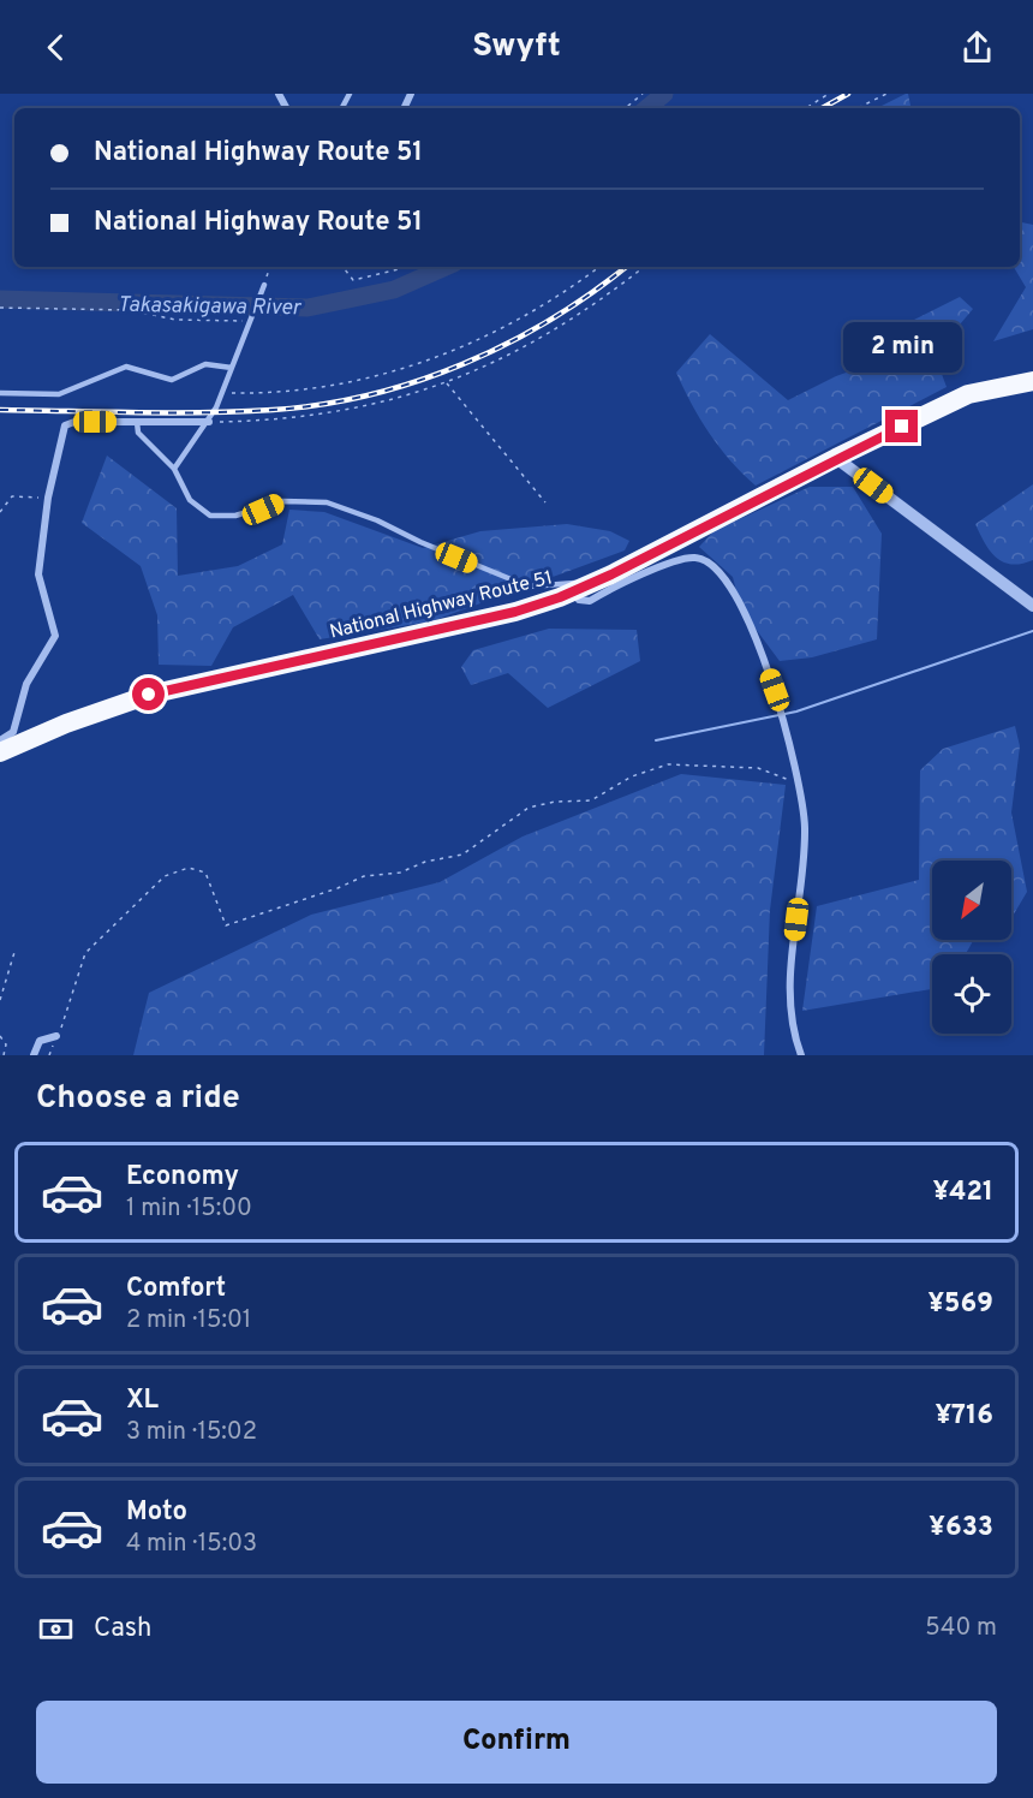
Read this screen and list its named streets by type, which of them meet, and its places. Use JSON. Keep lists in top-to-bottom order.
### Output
{
  "streets": {
    "highway": ["National Highway Route 51"]
  },
  "water": ["Takasakigawa River"],
  "north": "bottom left",
  "page": {
    "header": "Swyft",
    "banner": ["National Highway Route 51", "National Highway Route 51"],
    "bubble": "2 min",
    "heading": "Choose a ride",
    "list": [
      {
        "name": "Economy",
        "note": "1 min · 15:00",
        "value": "¥421"
      },
      {
        "name": "Comfort",
        "note": "2 min · 15:01",
        "value": "¥569"
      },
      {
        "name": "XL",
        "note": "3 min · 15:02",
        "value": "¥716"
      },
      {
        "name": "Moto",
        "note": "4 min · 15:03",
        "value": "¥633"
      }
    ],
    "pay": ["Cash", "540 m"],
    "buttons": "Confirm"
  }
}
